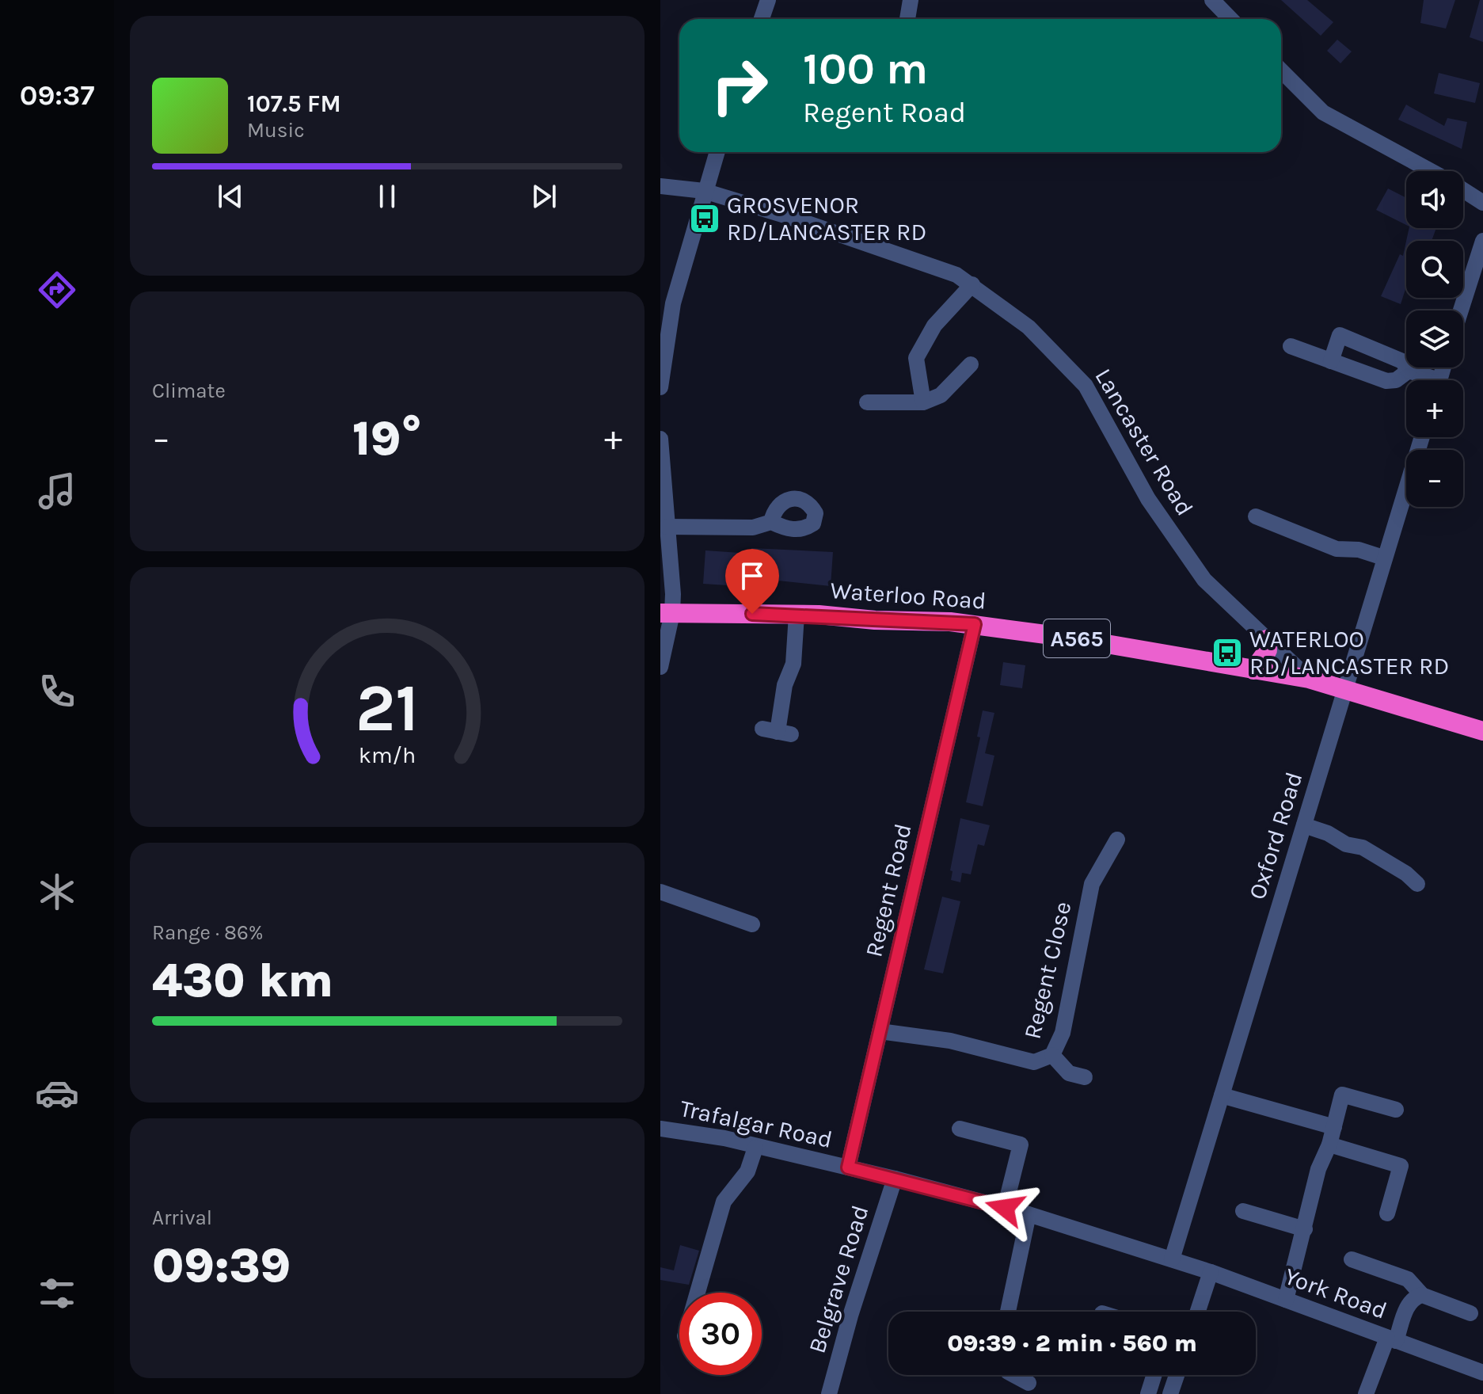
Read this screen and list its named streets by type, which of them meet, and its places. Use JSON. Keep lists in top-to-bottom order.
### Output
{
  "streets": {
    "highway": ["Waterloo Road", "A565"],
    "street": [
      "Lancaster Road",
      "Oxford Road",
      "Regent Road",
      "Regent Close",
      "Trafalgar Road",
      "Belgrave Road",
      "York Road"
    ]
  },
  "crossings": [
    ["Lancaster Road", "Waterloo Road"],
    ["Waterloo Road", "Oxford Road"],
    ["Waterloo Road", "Regent Road"],
    ["Oxford Road", "Trafalgar Road"],
    ["Oxford Road", "York Road"],
    ["Regent Road", "Regent Close"],
    ["Regent Road", "Trafalgar Road"],
    ["Trafalgar Road", "Belgrave Road"],
    ["Trafalgar Road", "York Road"]
  ],
  "places": {
    "bus stop": ["GROSVENOR RD/LANCASTER RD", "WATERLOO RD/LANCASTER RD"]
  },
  "page": {
    "tabs": "09:37",
    "turn": ["100 m", "Regent Road"],
    "song": ["107.5 FM", "Music"],
    "map_buttons": ["+", "−"],
    "tile": [
      "Climate",
      ["Range · 86%", "430 km"],
      ["Arrival", "09:39"]
    ],
    "heat": ["−", "19°", "+"],
    "limit": "30",
    "trip": "09:39 · 2 min · 560 m",
    "gauge": ["21", "km/h"]
  }
}
